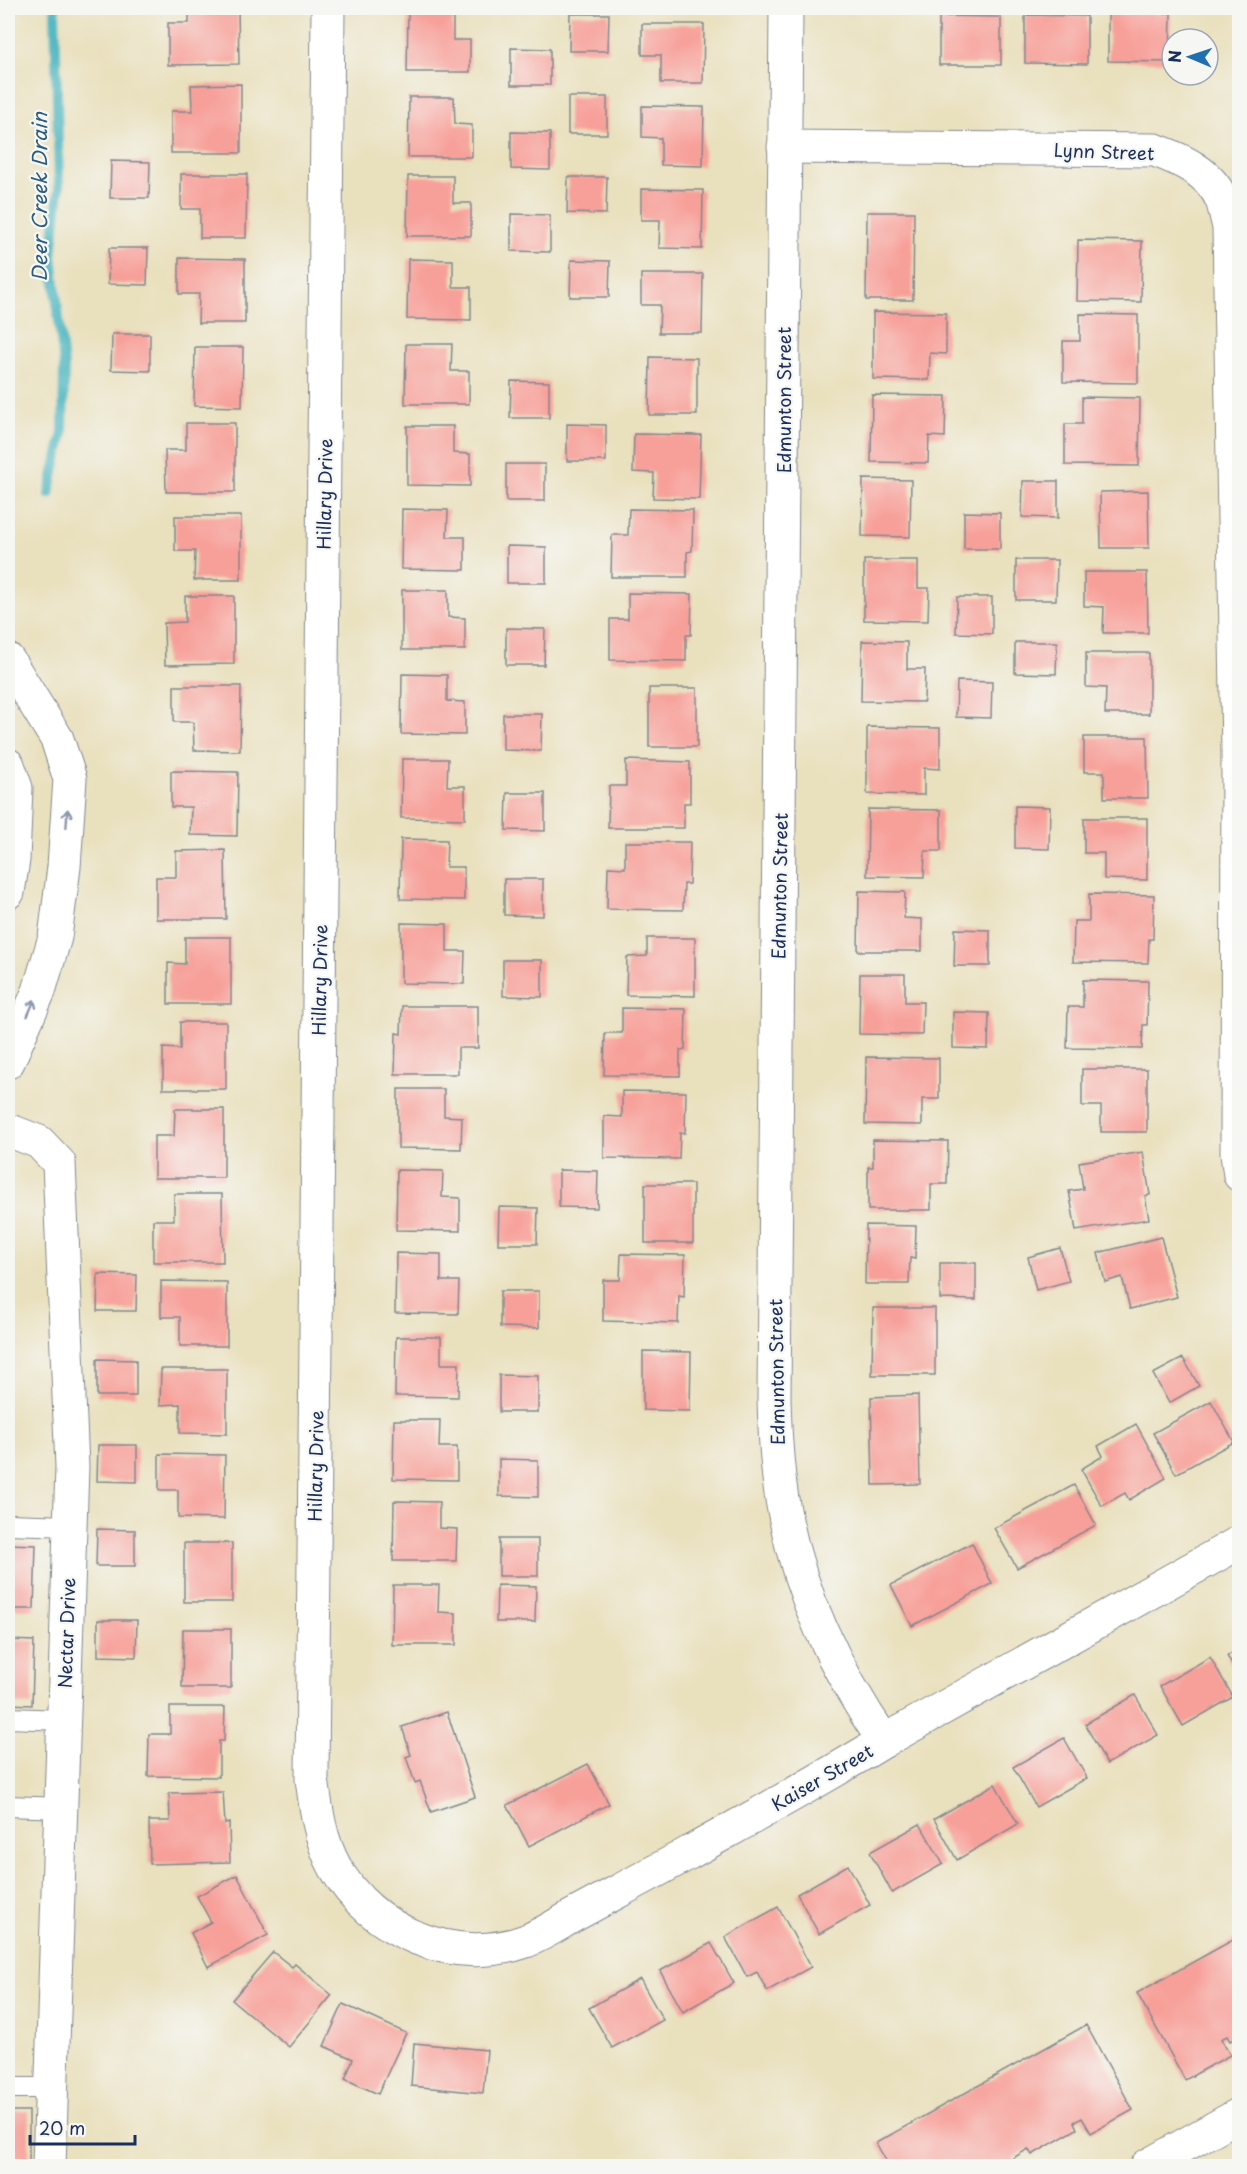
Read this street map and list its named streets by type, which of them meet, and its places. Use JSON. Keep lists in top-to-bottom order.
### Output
{
  "streets": {
    "street": [
      "Lynn Street",
      "Edmunton Street",
      "Hillary Drive",
      "Nectar Drive",
      "Kaiser Street"
    ]
  },
  "crossings": [
    ["Lynn Street", "Edmunton Street"],
    ["Edmunton Street", "Kaiser Street"],
    ["Hillary Drive", "Kaiser Street"]
  ],
  "water": ["Deer Creek Drain"],
  "scale_bar": "20 m",
  "north": "left"
}
